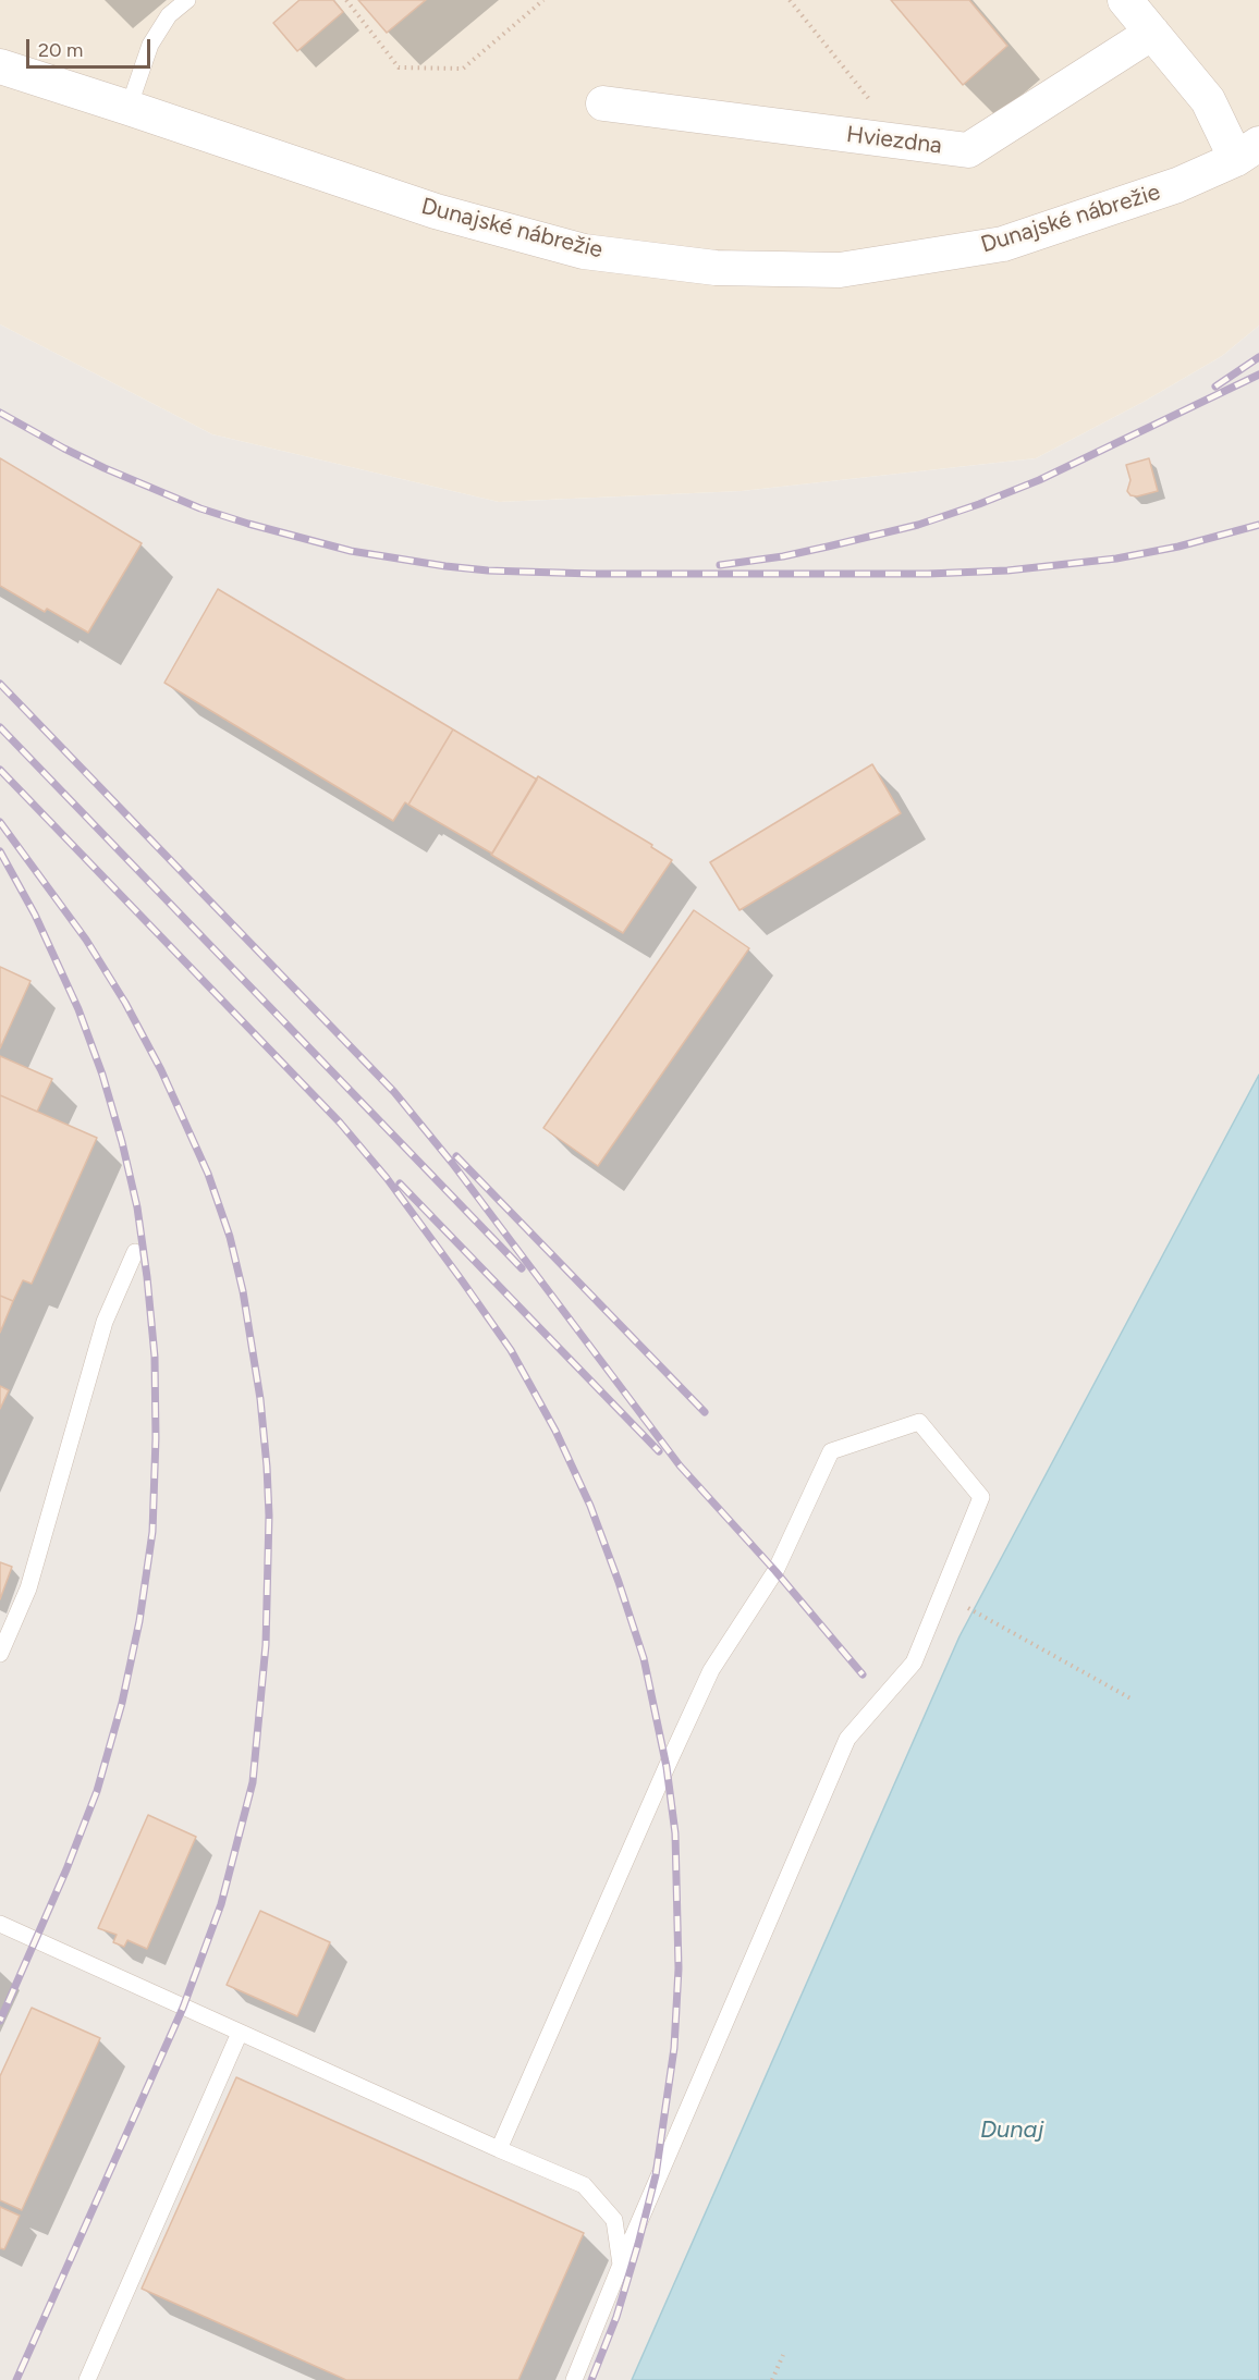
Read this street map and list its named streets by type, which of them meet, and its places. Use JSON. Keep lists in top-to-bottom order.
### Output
{
  "streets": {
    "street": ["Hviezdna", "Dunajské nábrežie"]
  },
  "water": ["Dunaj"],
  "scale_bar": "20 m"
}
